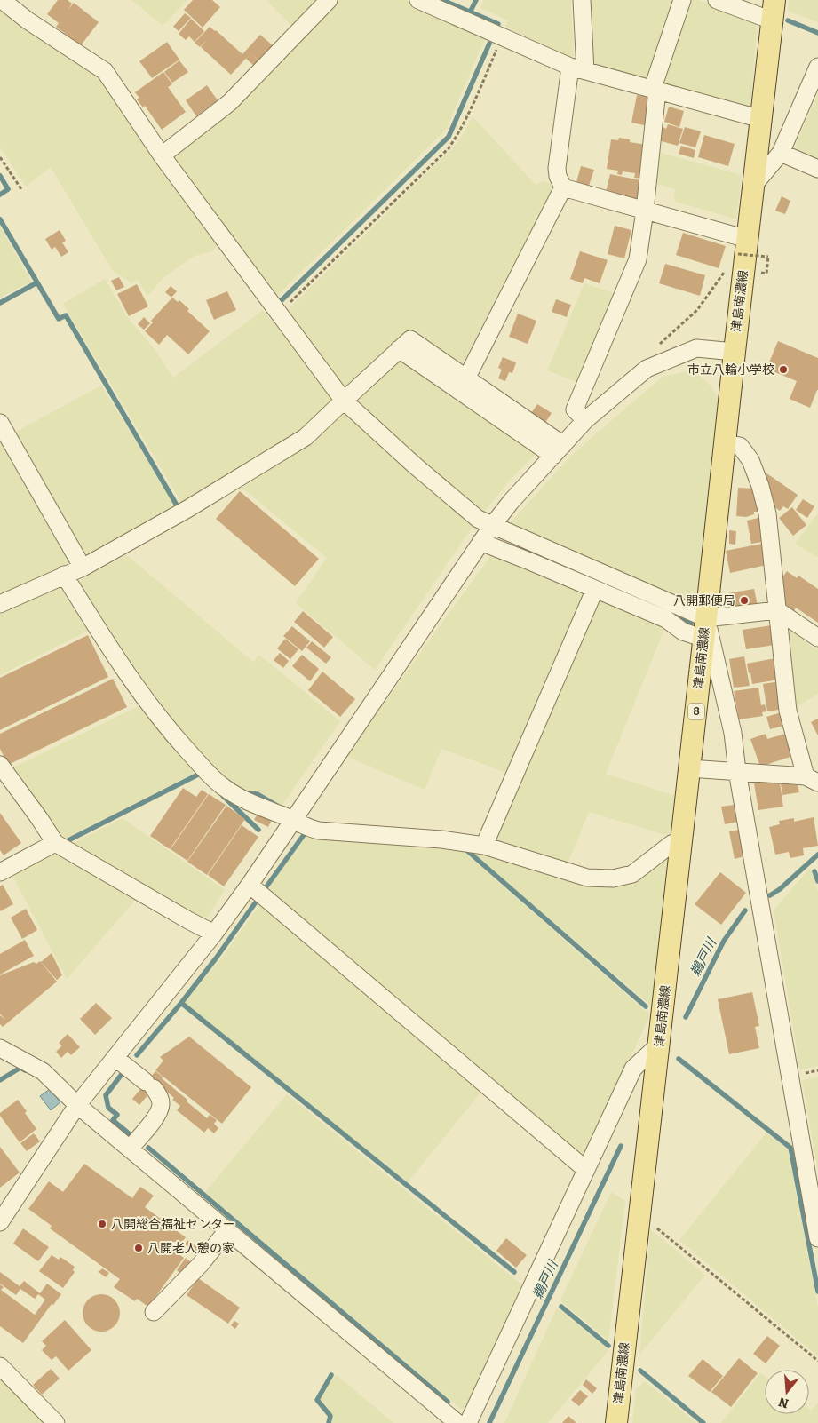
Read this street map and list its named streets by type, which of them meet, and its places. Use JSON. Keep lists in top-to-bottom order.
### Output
{
  "streets": {
    "main road": ["津島南濃線", "8"]
  },
  "water": ["鵜戸川"],
  "places": [
    "市立八輪小学校",
    "八開郵便局",
    "八開総合福祉センター",
    "八開老人憩の家"
  ],
  "north": "bottom"
}
